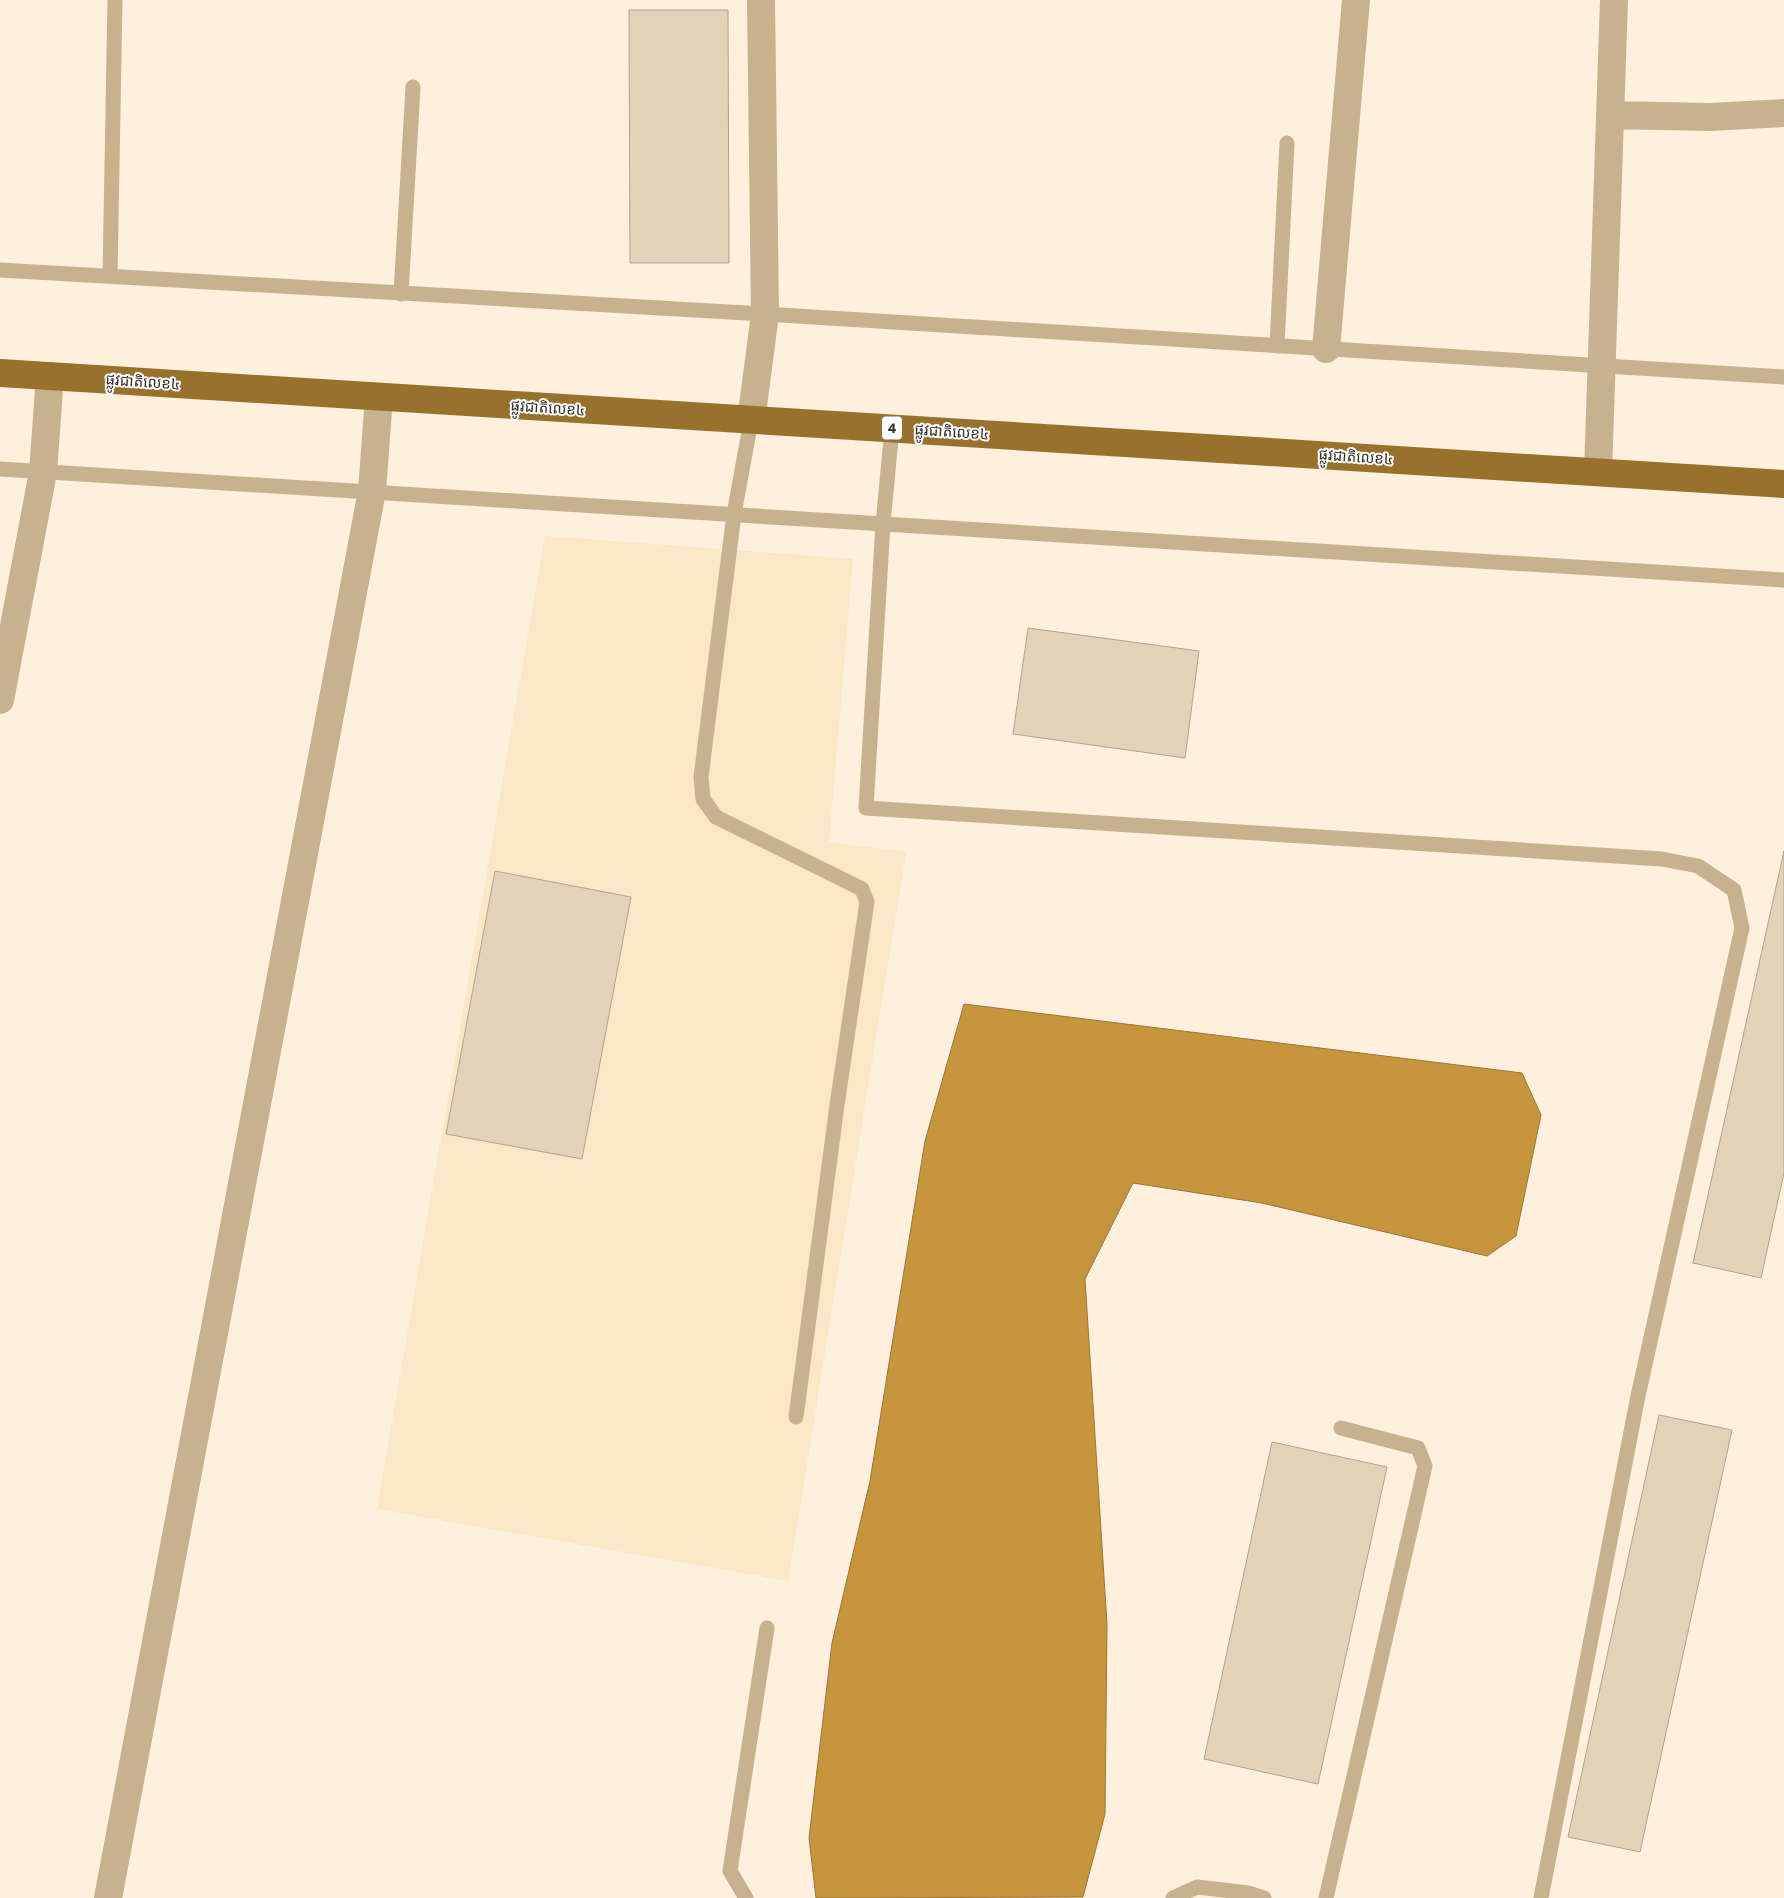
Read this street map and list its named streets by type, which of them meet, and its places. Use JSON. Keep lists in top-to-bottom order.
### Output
{
  "streets": {
    "highway": ["ផ្លូវជាតិលេខ៤", "4"]
  }
}
